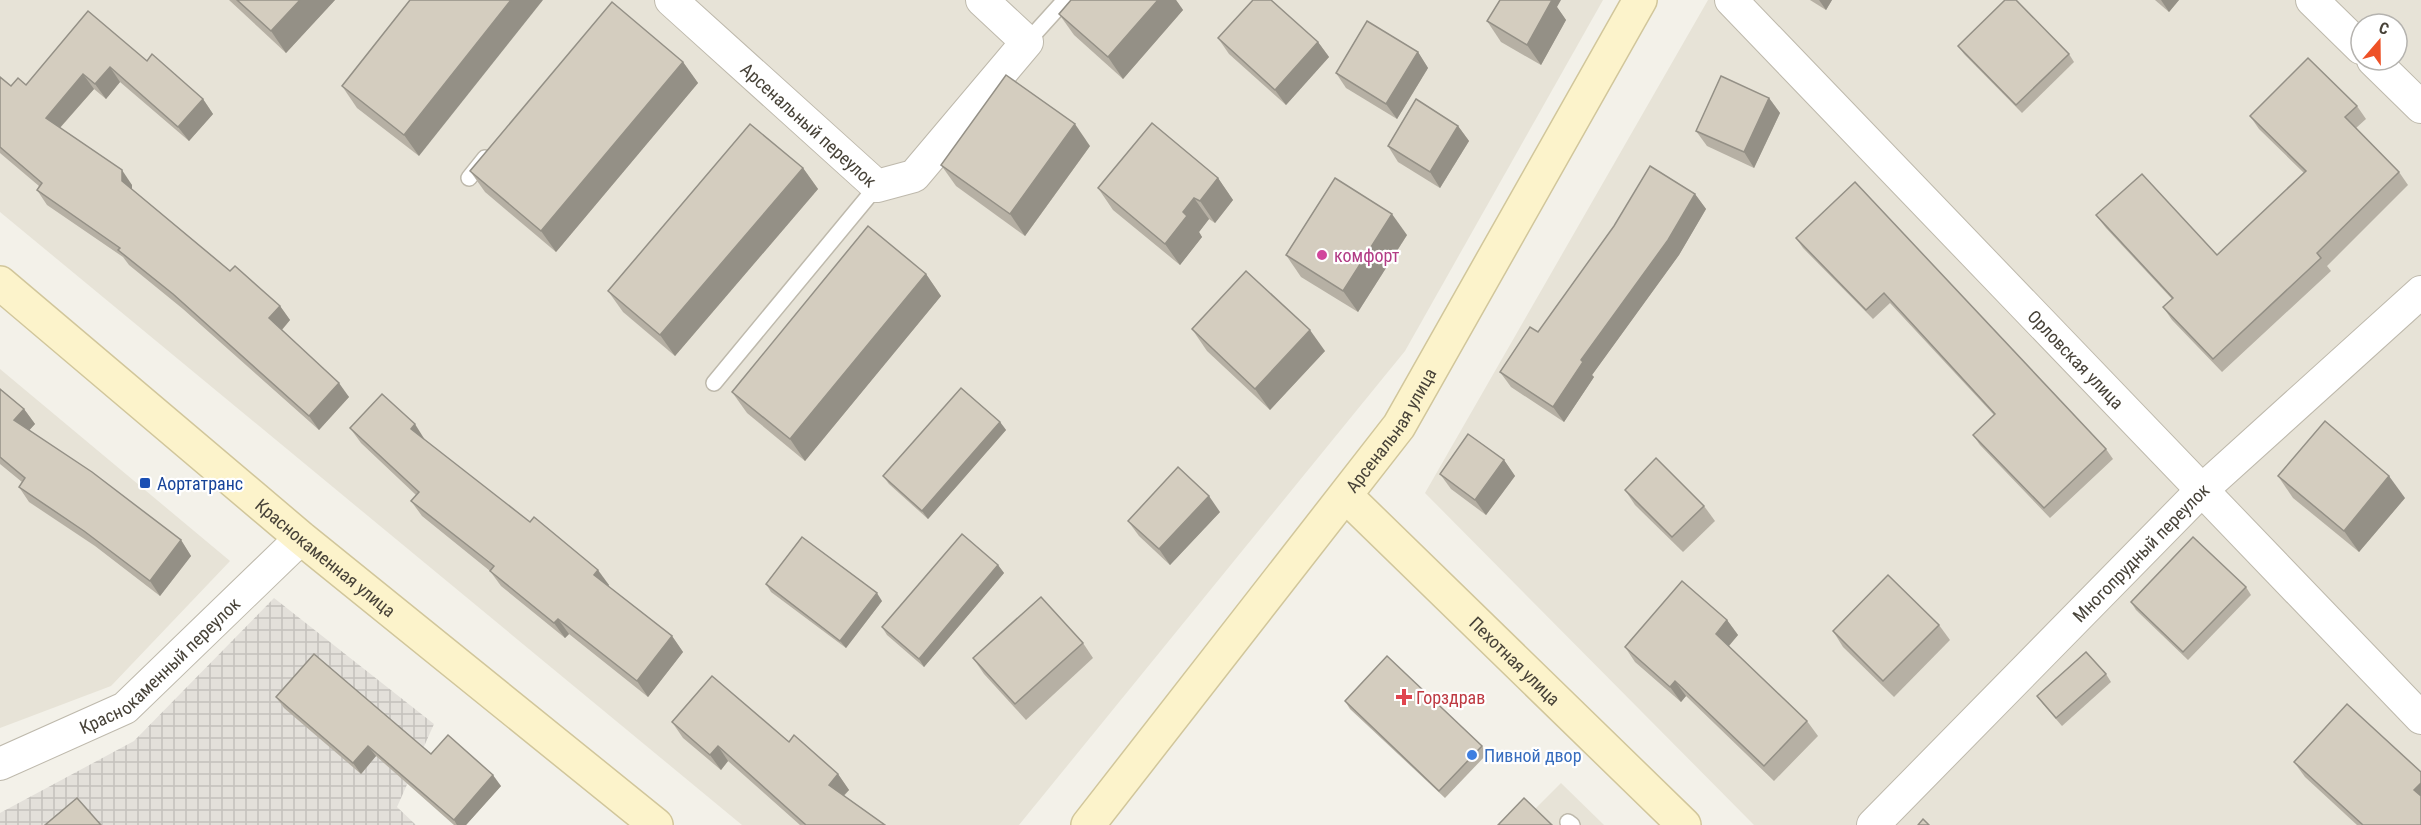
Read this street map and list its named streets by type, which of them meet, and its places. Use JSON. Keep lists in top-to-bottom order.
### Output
{
  "streets": {
    "street": [
      "Арсенальный переулок",
      "Орловская улица",
      "Арсенальная улица",
      "Многопрудный переулок",
      "Краснокаменная улица",
      "Пехотная улица",
      "Краснокаменный переулок"
    ]
  },
  "crossings": [
    ["Орловская улица", "Многопрудный переулок"],
    ["Арсенальная улица", "Пехотная улица"],
    ["Краснокаменная улица", "Краснокаменный переулок"]
  ],
  "places": {
    "other": ["комфорт", "Пивной двор"],
    "transit": ["Аортатранс"],
    "health": ["Горздрав"]
  },
  "north": "top"
}
